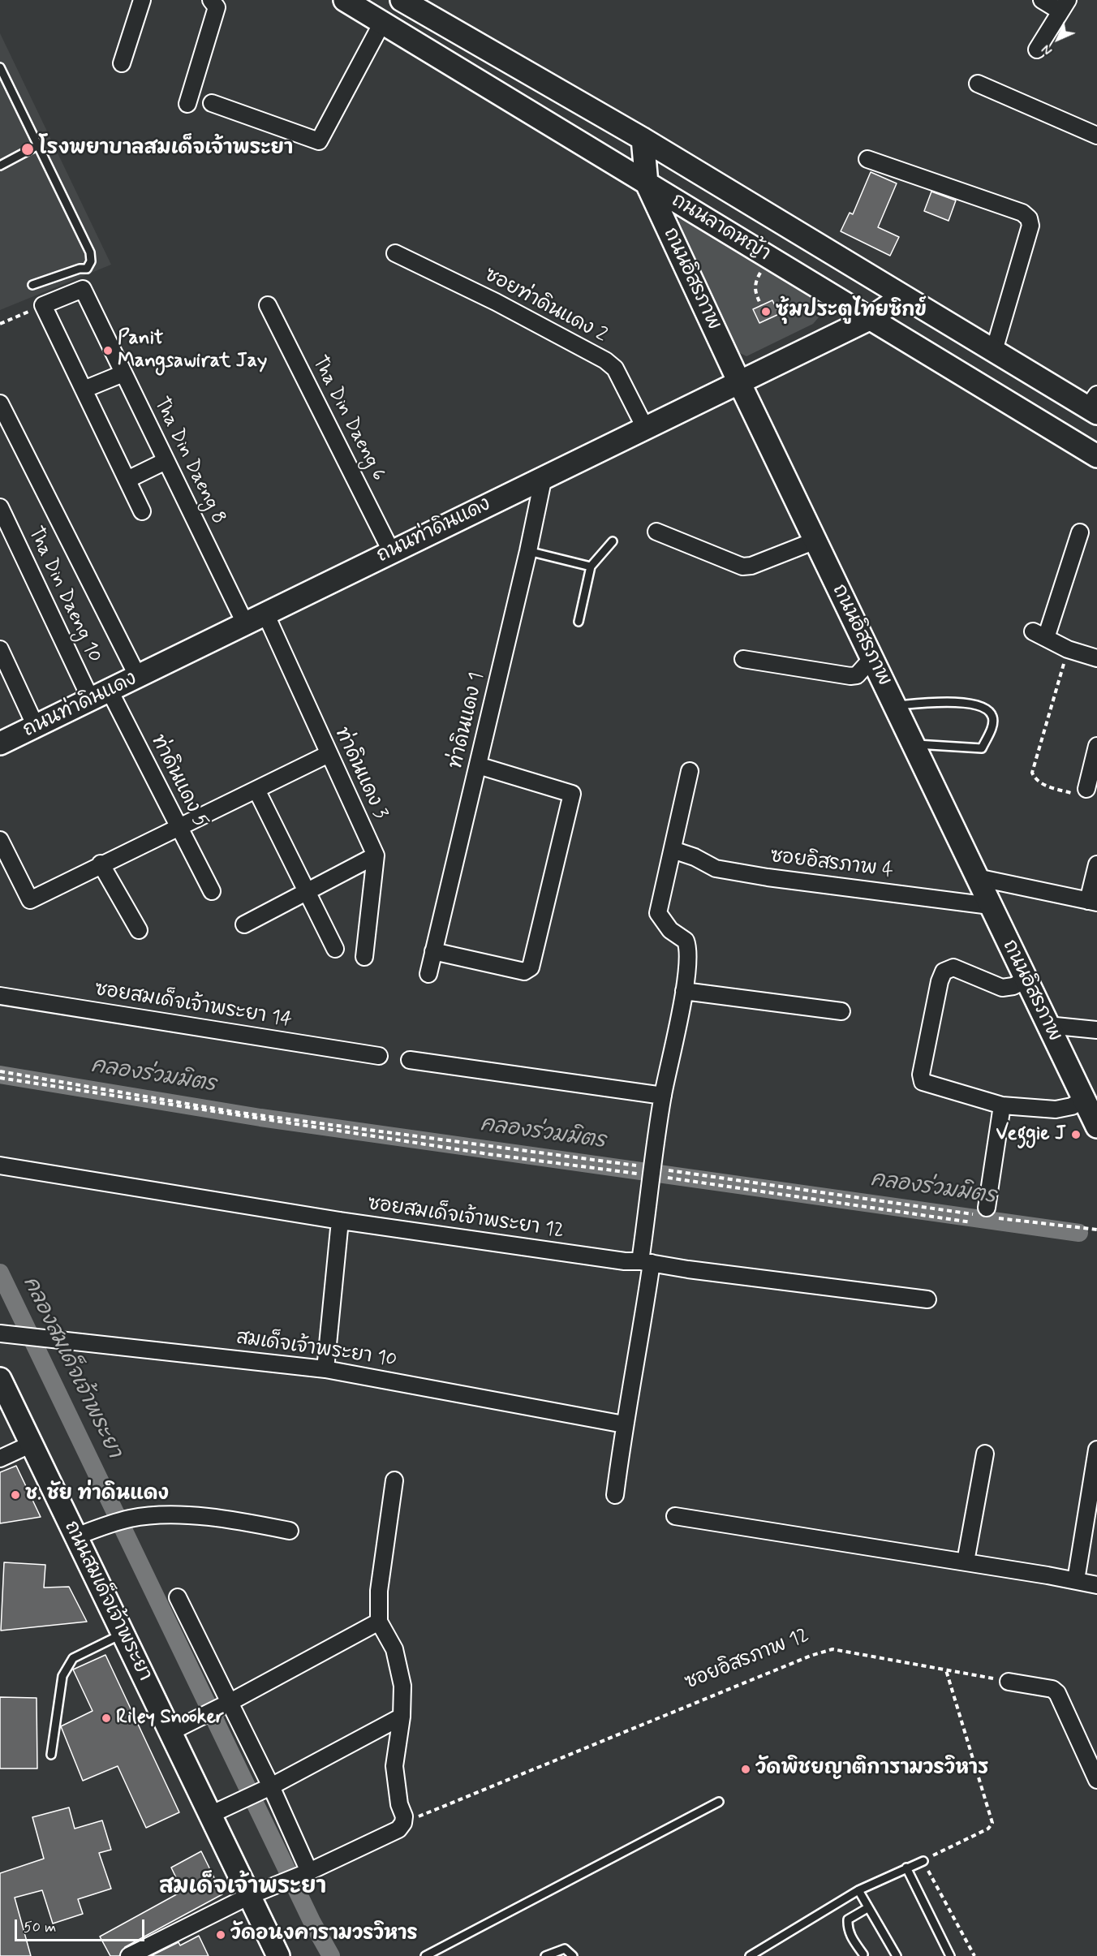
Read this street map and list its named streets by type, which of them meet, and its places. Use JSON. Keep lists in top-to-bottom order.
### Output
{
  "streets": {
    "main road": [
      "ถนนลาดหญ้า",
      "ถนนอิสรภาพ",
      "ถนนท่าดินแดง",
      "ถนนสมเด็จเจ้าพระยา"
    ],
    "street": [
      "ซอยท่าดินแดง 2",
      "Tha Din Daeng 6",
      "Tha Din Daeng 8",
      "Tha Din Daeng 10",
      "ท่าดินแดง 1",
      "ท่าดินแดง 3",
      "ท่าดินแดง 5",
      "ซอยอิสรภาพ 4",
      "ซอยสมเด็จเจ้าพระยา 14",
      "ซอยสมเด็จเจ้าพระยา 12",
      "สมเด็จเจ้าพระยา 10"
    ],
    "path": ["ซอยอิสรภาพ 12"]
  },
  "crossings": [
    ["ถนนลาดหญ้า", "ถนนอิสรภาพ"],
    ["ถนนลาดหญ้า", "ถนนท่าดินแดง"],
    ["ถนนอิสรภาพ", "ถนนท่าดินแดง"],
    ["ถนนอิสรภาพ", "ซอยอิสรภาพ 4"],
    ["ซอยท่าดินแดง 2", "ถนนท่าดินแดง"],
    ["Tha Din Daeng 6", "ถนนท่าดินแดง"],
    ["Tha Din Daeng 8", "ถนนท่าดินแดง"],
    ["ถนนท่าดินแดง", "Tha Din Daeng 10"],
    ["ถนนท่าดินแดง", "ท่าดินแดง 1"],
    ["ถนนท่าดินแดง", "ท่าดินแดง 3"],
    ["ถนนท่าดินแดง", "ท่าดินแดง 5"],
    ["Tha Din Daeng 10", "ท่าดินแดง 5"]
  ],
  "districts": ["สมเด็จเจ้าพระยา"],
  "water": ["คลองร่วมมิตร", "คลองสมเด็จเจ้าพระยา"],
  "places": [
    "โรงพยาบาลสมเด็จเจ้าพระยา",
    "ซุ้มประตูไทยซิกข์",
    "Panit Mangsawirat Jay",
    "Veggie J",
    "ช. ชัย ท่าดินแดง",
    "Riley Snooker",
    "วัดพิชยญาติการามวรวิหาร",
    "วัดอนงคารามวรวิหาร"
  ],
  "scale_bar": "50 m",
  "north": "bottom left"
}
